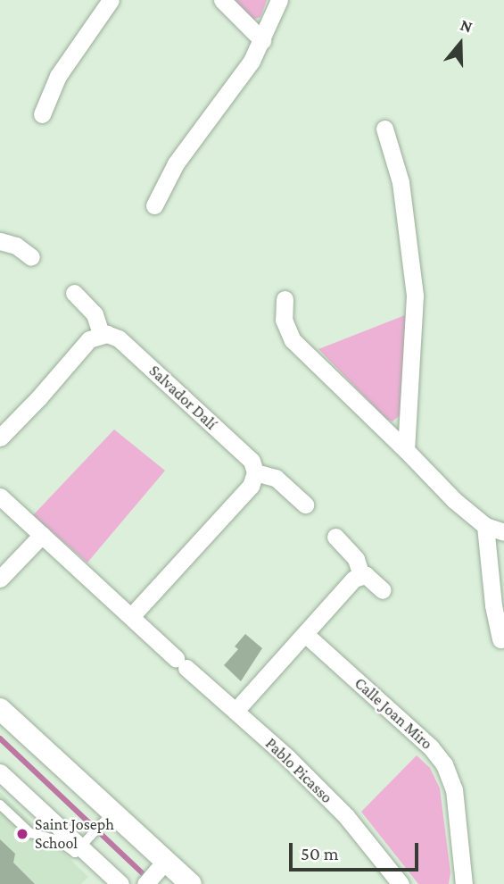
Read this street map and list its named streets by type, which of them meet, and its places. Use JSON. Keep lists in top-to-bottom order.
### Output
{
  "streets": {
    "street": ["Salvador Dalí", "Calle Joan Miro", "Pablo Picasso"]
  },
  "places": ["Saint Joseph School"],
  "scale_bar": "50 m",
  "north": "top"
}
